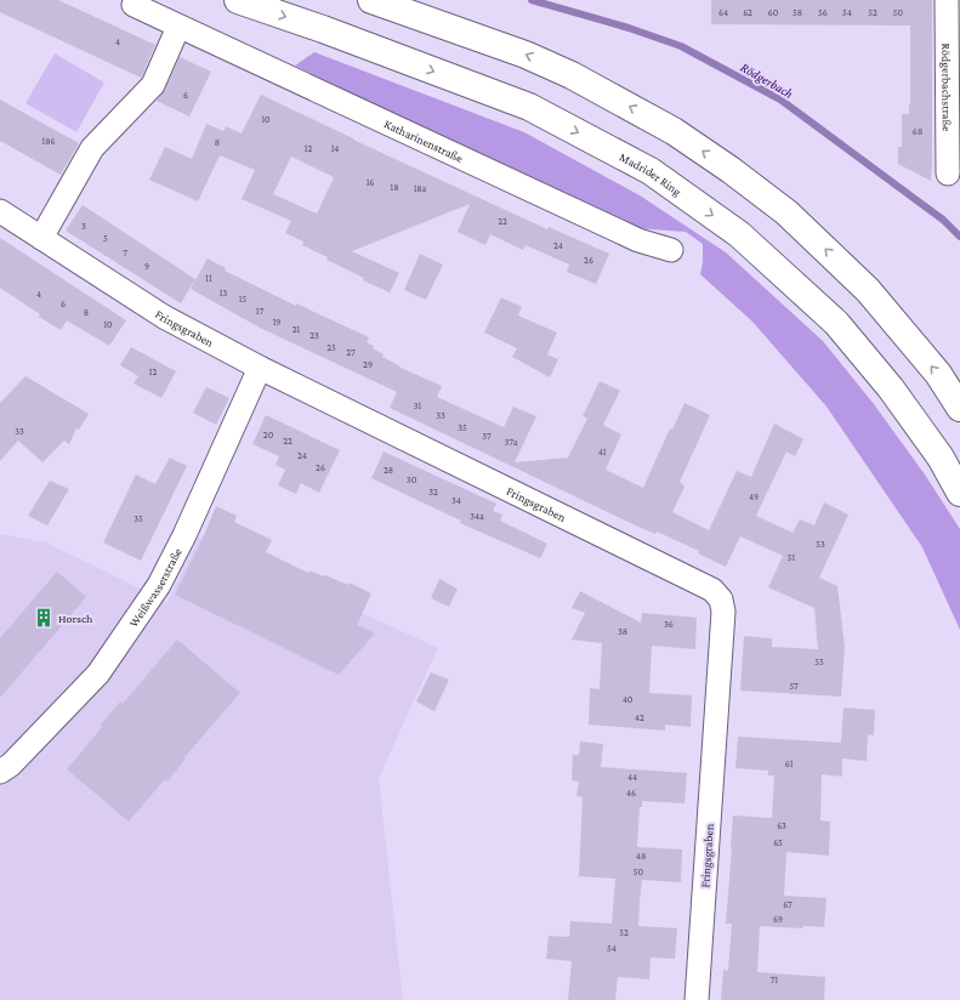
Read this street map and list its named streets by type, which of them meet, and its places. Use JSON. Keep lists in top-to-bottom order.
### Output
{
  "streets": {
    "main road": ["Madrider Ring"],
    "street": [
      "Rödgerbachstraße",
      "Katharinenstraße",
      "Fringsgraben",
      "Weißwasserstraße"
    ]
  },
  "crossings": [
    ["Fringsgraben", "Weißwasserstraße"]
  ],
  "water": ["Rödgerbach"],
  "places": {
    "building": ["Horsch"]
  },
  "house_numbers": [
    "64",
    "62",
    "60",
    "58",
    "56",
    "54",
    "52",
    "50",
    "4",
    "6",
    "10",
    "68",
    "186",
    "8",
    "12",
    "14",
    "16",
    "18",
    "18a",
    "22",
    "3",
    "5",
    "24",
    "7",
    "26",
    "9",
    "11",
    "13",
    "4",
    "15",
    "6",
    "17",
    "8",
    "19",
    "10",
    "21",
    "23",
    "25",
    "27",
    "29",
    "12",
    "31",
    "33",
    "35",
    "33",
    "20",
    "37",
    "22",
    "37a",
    "41",
    "24",
    "26",
    "28",
    "30",
    "32",
    "49",
    "34",
    "34a",
    "35",
    "53",
    "51",
    "36",
    "38",
    "55",
    "57",
    "40",
    "42",
    "61",
    "44",
    "46",
    "63",
    "65",
    "48",
    "50",
    "67",
    "69",
    "52",
    "54",
    "71"
  ]
}
